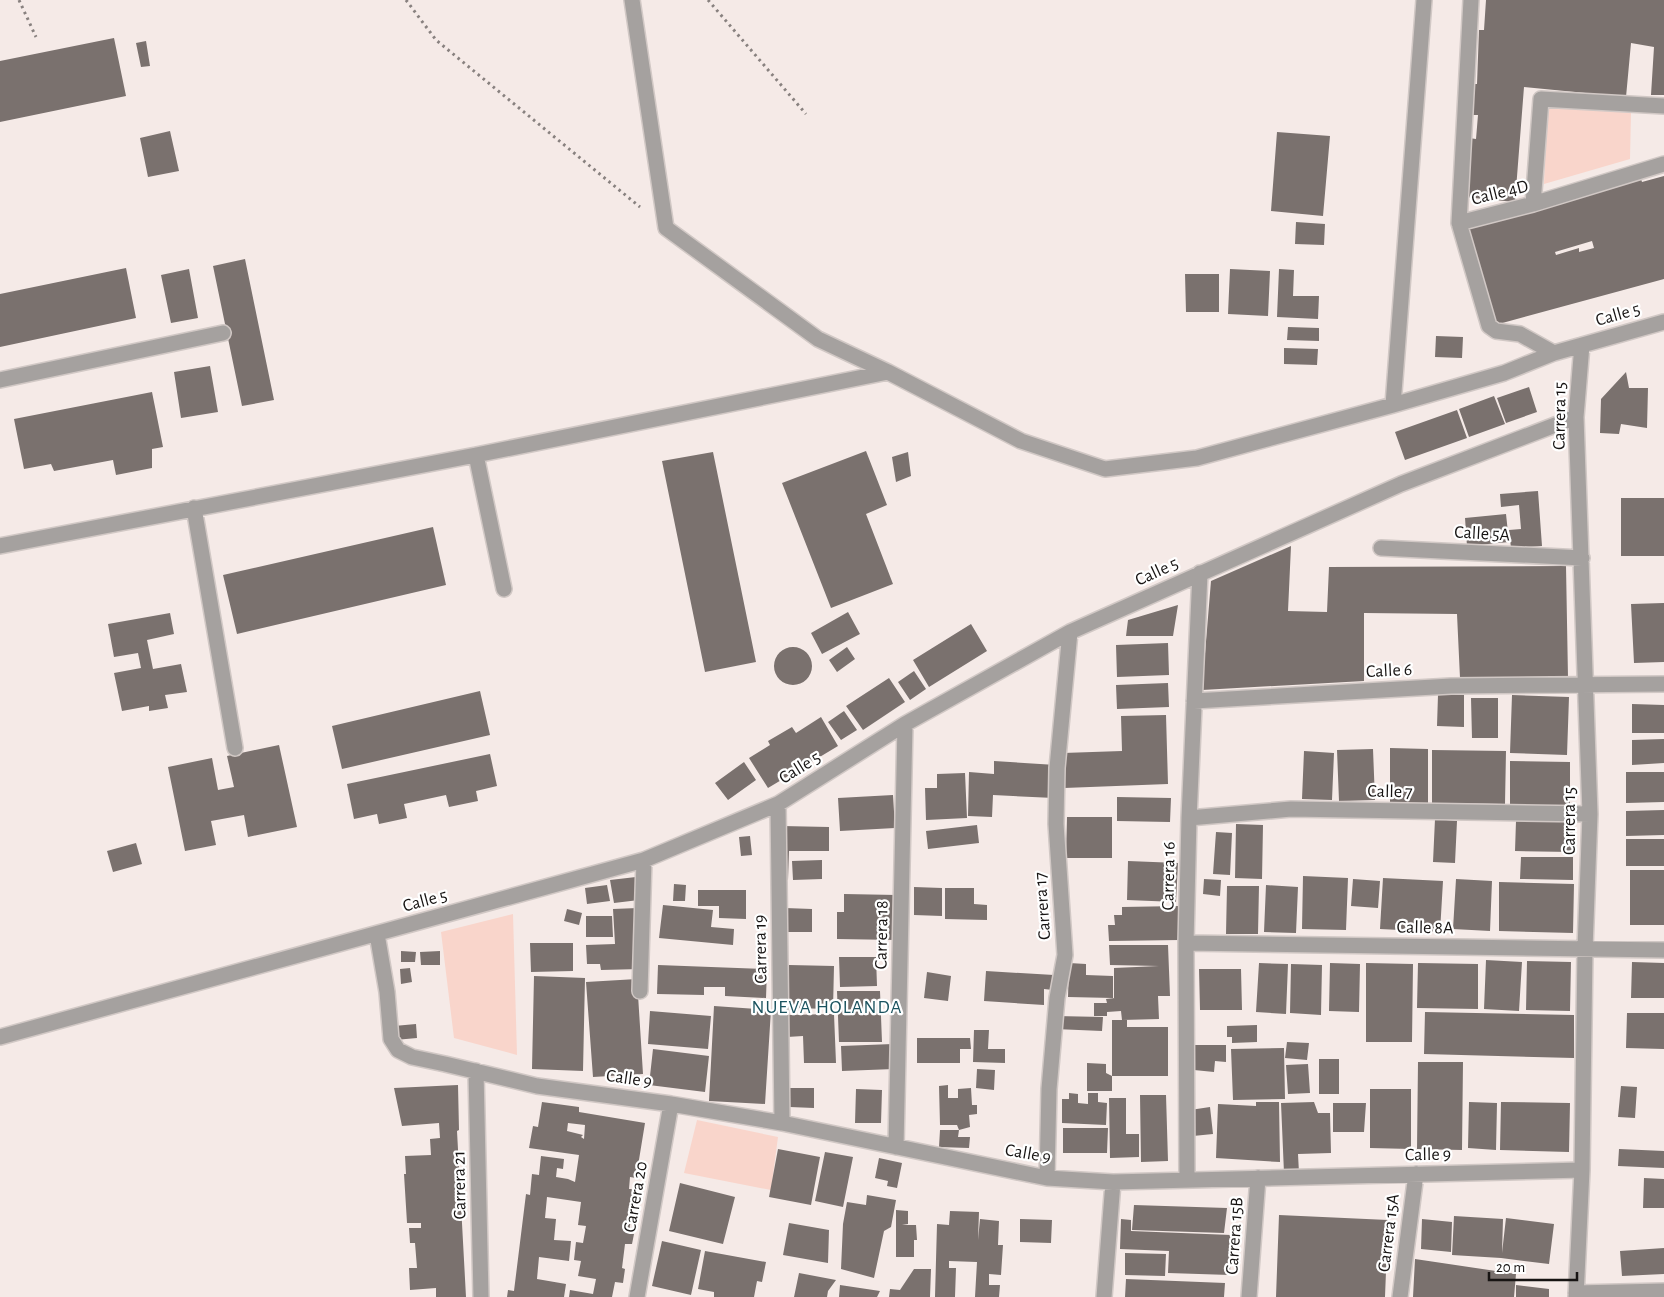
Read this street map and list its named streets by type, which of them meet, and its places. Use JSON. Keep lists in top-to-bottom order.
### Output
{
  "streets": {
    "street": [
      "Calle 4D",
      "Calle 5",
      "Carrera 15",
      "Calle 5A",
      "Calle 6",
      "Calle 7",
      "Carrera 16",
      "Carrera 17",
      "Calle 8A",
      "Carrera 18",
      "Carrera 19",
      "Calle 9",
      "Carrera 21",
      "Carrera 20",
      "Carrera 15A",
      "Carrera 15B"
    ]
  },
  "crossings": [
    ["Calle 4D", "Calle 5"],
    ["Calle 5", "Carrera 15"],
    ["Calle 5", "Carrera 16"],
    ["Calle 5", "Carrera 17"],
    ["Calle 5", "Carrera 18"],
    ["Calle 5", "Carrera 19"],
    ["Calle 5", "Calle 9"],
    ["Carrera 15", "Calle 5A"],
    ["Carrera 15", "Calle 6"],
    ["Carrera 15", "Calle 7"],
    ["Carrera 15", "Calle 8A"],
    ["Carrera 15", "Calle 9"],
    ["Calle 6", "Carrera 16"],
    ["Calle 7", "Carrera 16"],
    ["Carrera 16", "Calle 8A"],
    ["Carrera 16", "Calle 9"],
    ["Carrera 17", "Calle 9"],
    ["Carrera 18", "Calle 9"],
    ["Carrera 19", "Calle 9"],
    ["Calle 9", "Carrera 21"],
    ["Calle 9", "Carrera 20"],
    ["Calle 9", "Carrera 15A"],
    ["Calle 9", "Carrera 15B"]
  ],
  "districts": ["NUEVA HOLANDA"],
  "scale_bar": "20 m"
}
